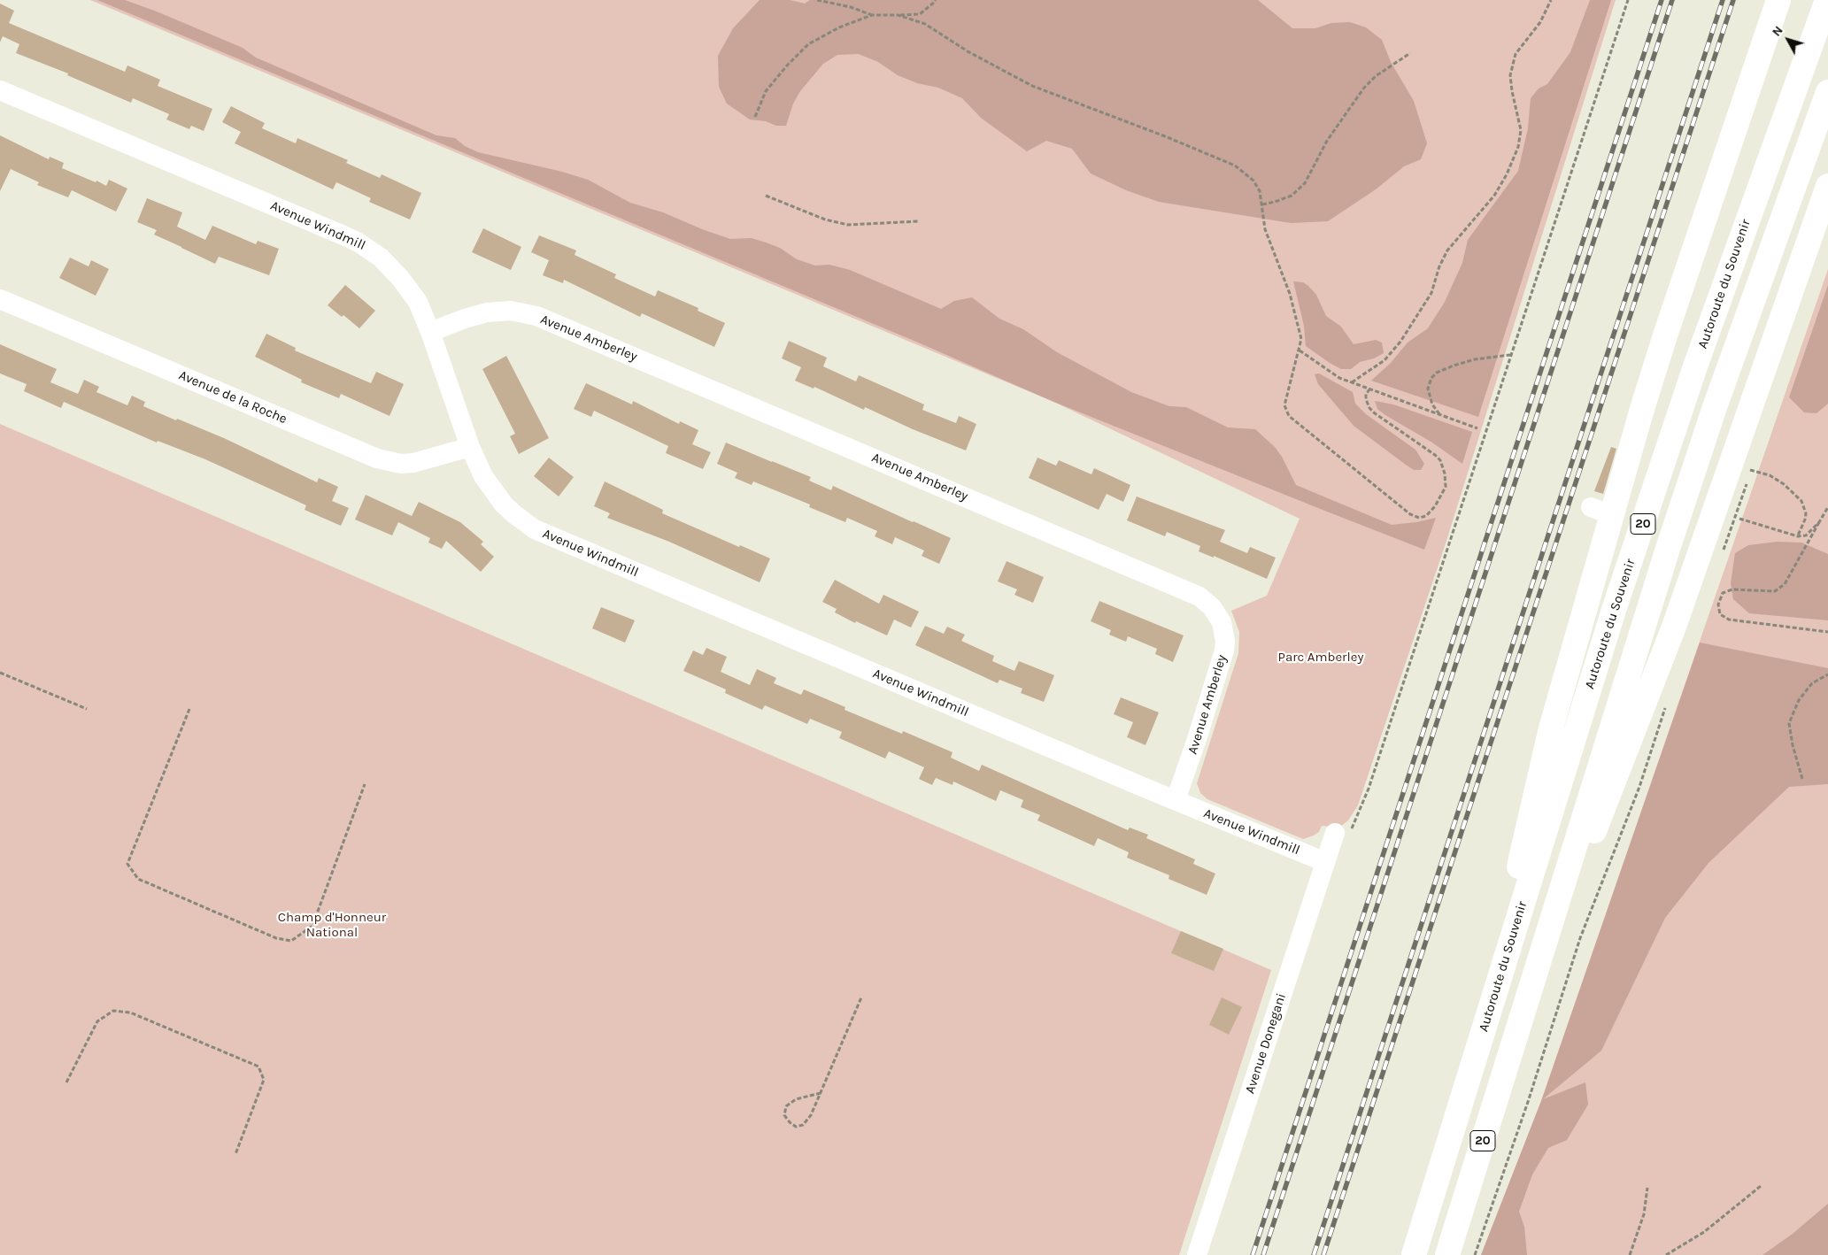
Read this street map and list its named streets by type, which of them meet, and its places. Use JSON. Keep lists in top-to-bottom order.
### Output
{
  "streets": {
    "highway": ["Autoroute du Souvenir", "20"],
    "street": [
      "Avenue Windmill",
      "Avenue Amberley",
      "Avenue de la Roche",
      "Avenue Donegani"
    ]
  },
  "crossings": [
    ["Avenue Windmill", "Avenue Amberley"],
    ["Avenue Windmill", "Avenue de la Roche"],
    ["Avenue Windmill", "Avenue Donegani"]
  ],
  "parks": ["Parc Amberley", "Champ d'Honneur National"],
  "north": "top left"
}
